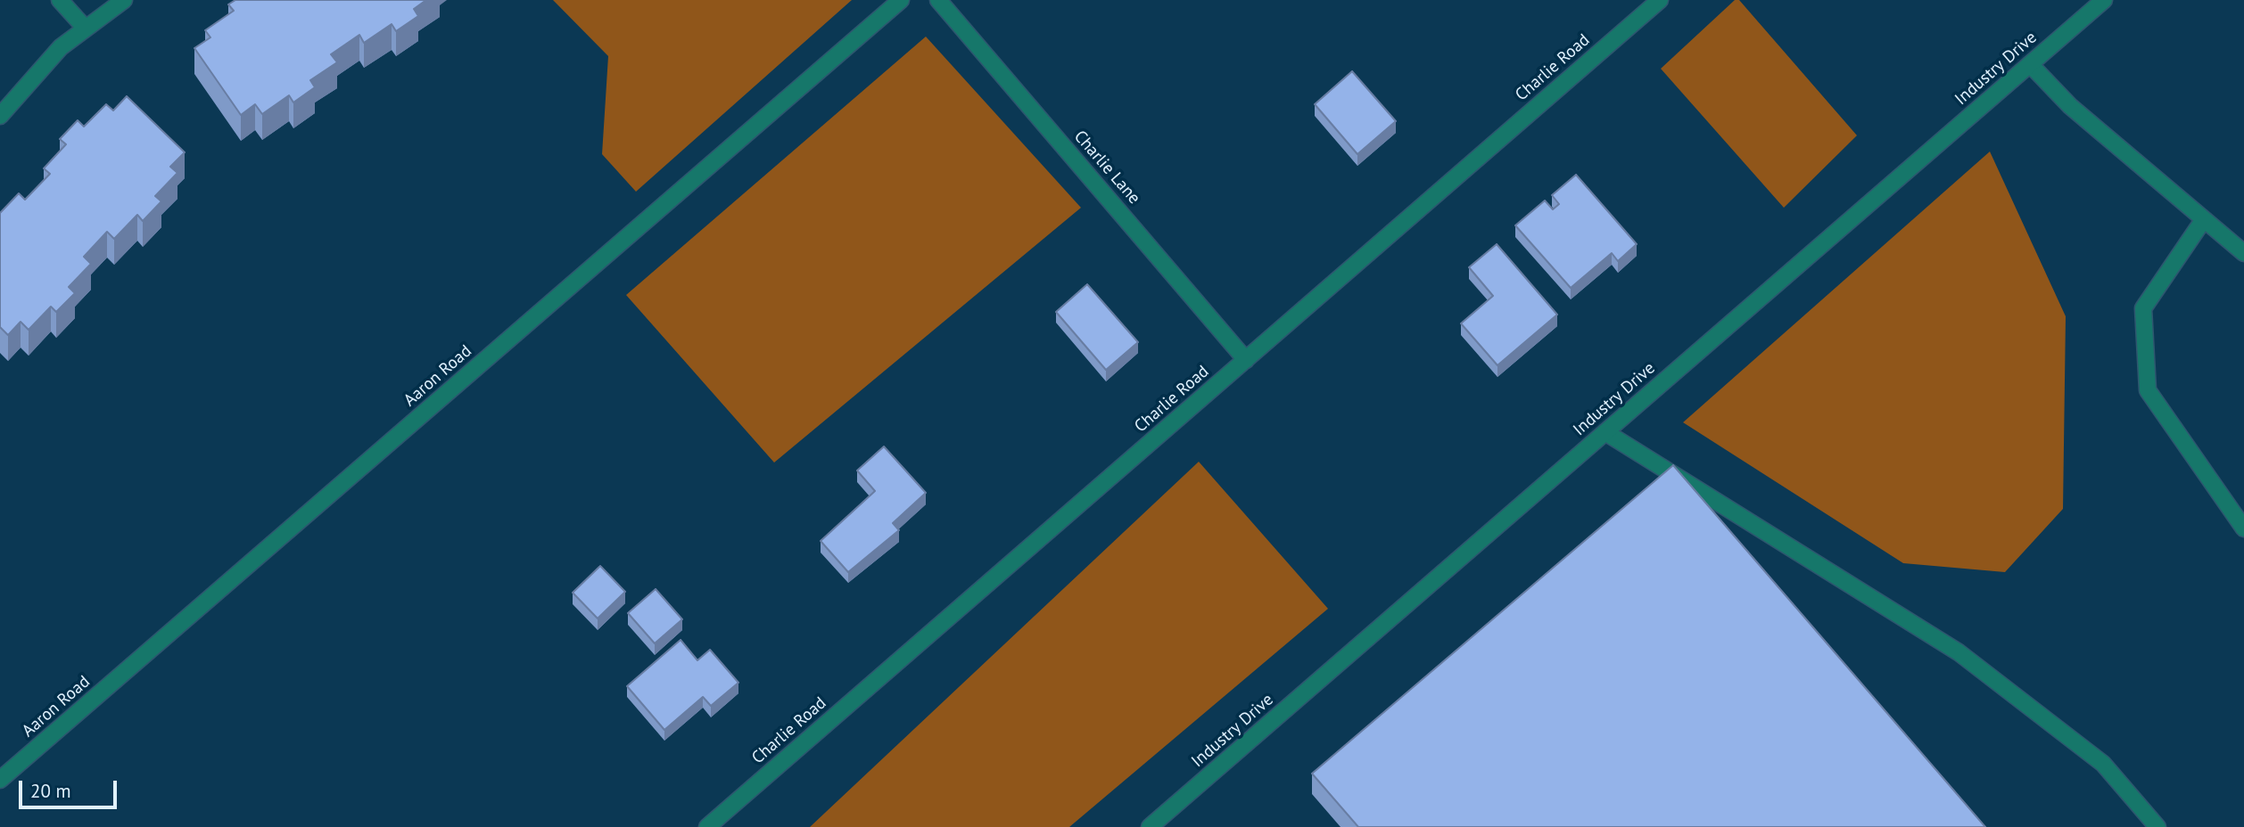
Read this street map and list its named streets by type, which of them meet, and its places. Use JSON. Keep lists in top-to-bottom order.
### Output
{
  "streets": {
    "street": [
      "Charlie Road",
      "Industry Drive",
      "Charlie Lane",
      "Aaron Road"
    ]
  },
  "crossings": [
    ["Charlie Road", "Charlie Lane"]
  ],
  "scale_bar": "20 m"
}
